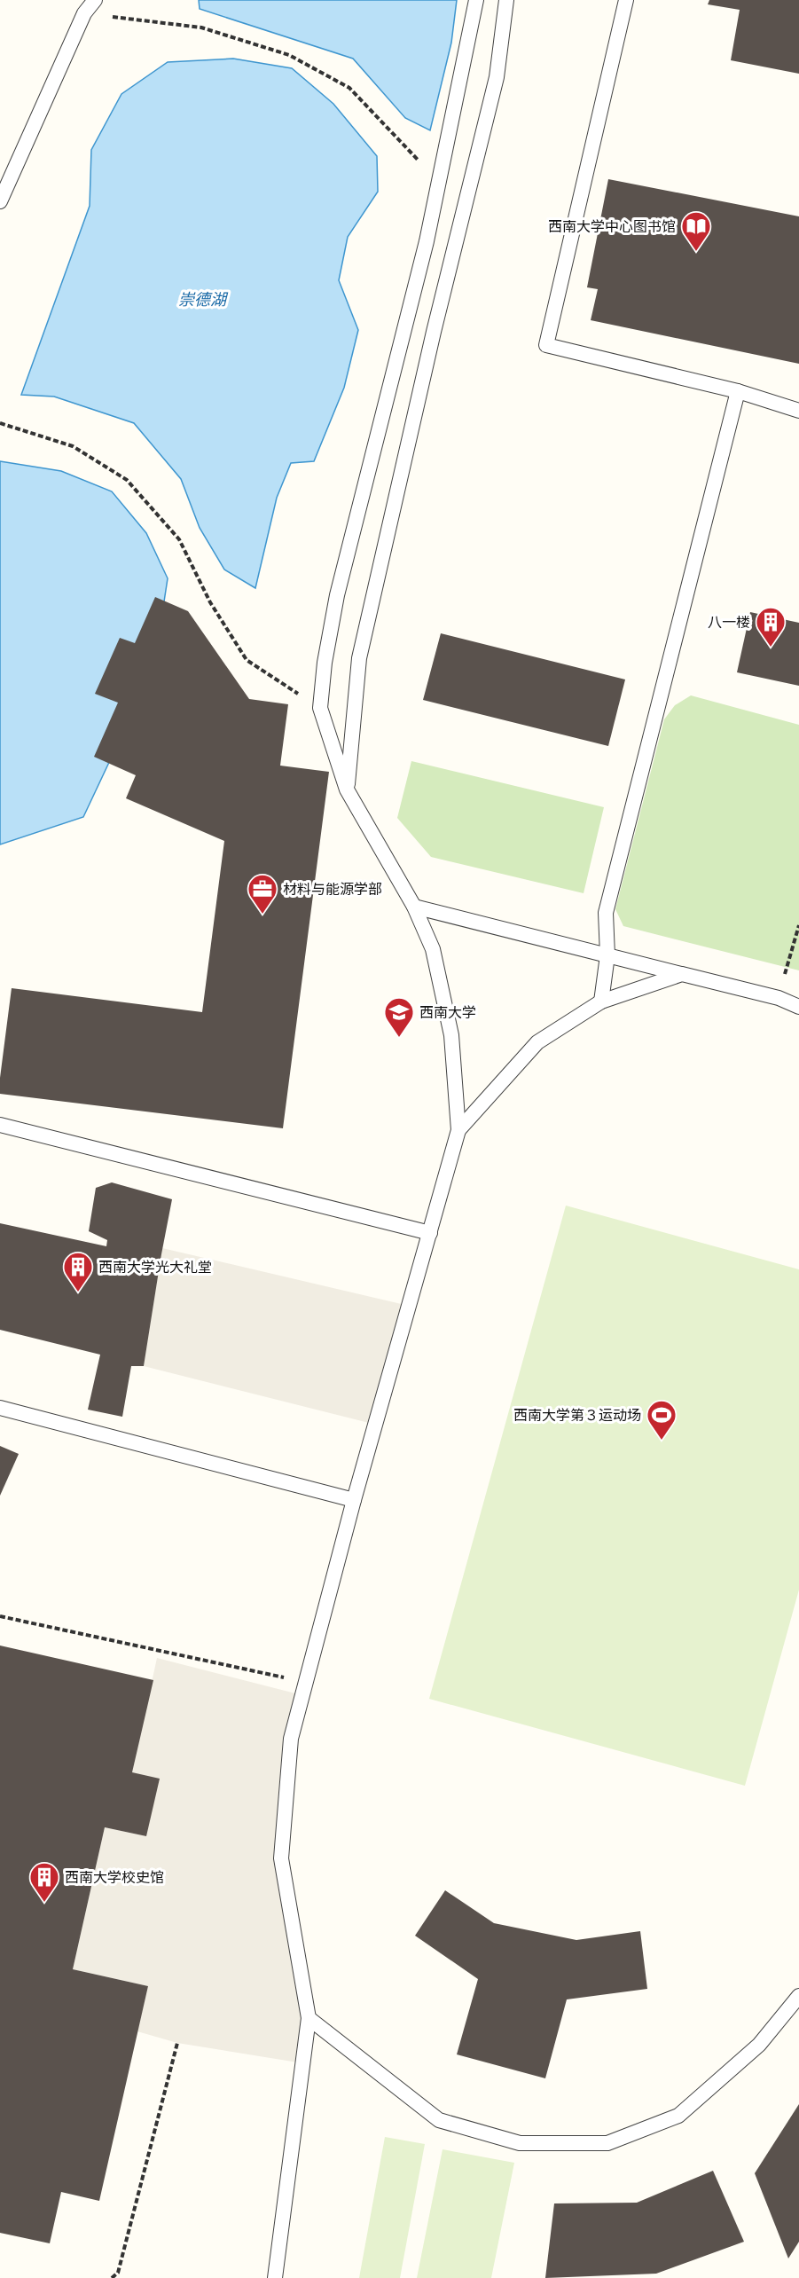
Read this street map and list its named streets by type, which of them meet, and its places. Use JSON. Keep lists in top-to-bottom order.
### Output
{
  "water": ["崇德湖"],
  "places": {
    "library": ["西南大学中心图书馆"],
    "building": ["八一楼", "西南大学光大礼堂", "西南大学校史馆"],
    "office": ["材料与能源学部"],
    "school or university": ["西南大学"],
    "sports": ["西南大学第３运动场"]
  }
}
